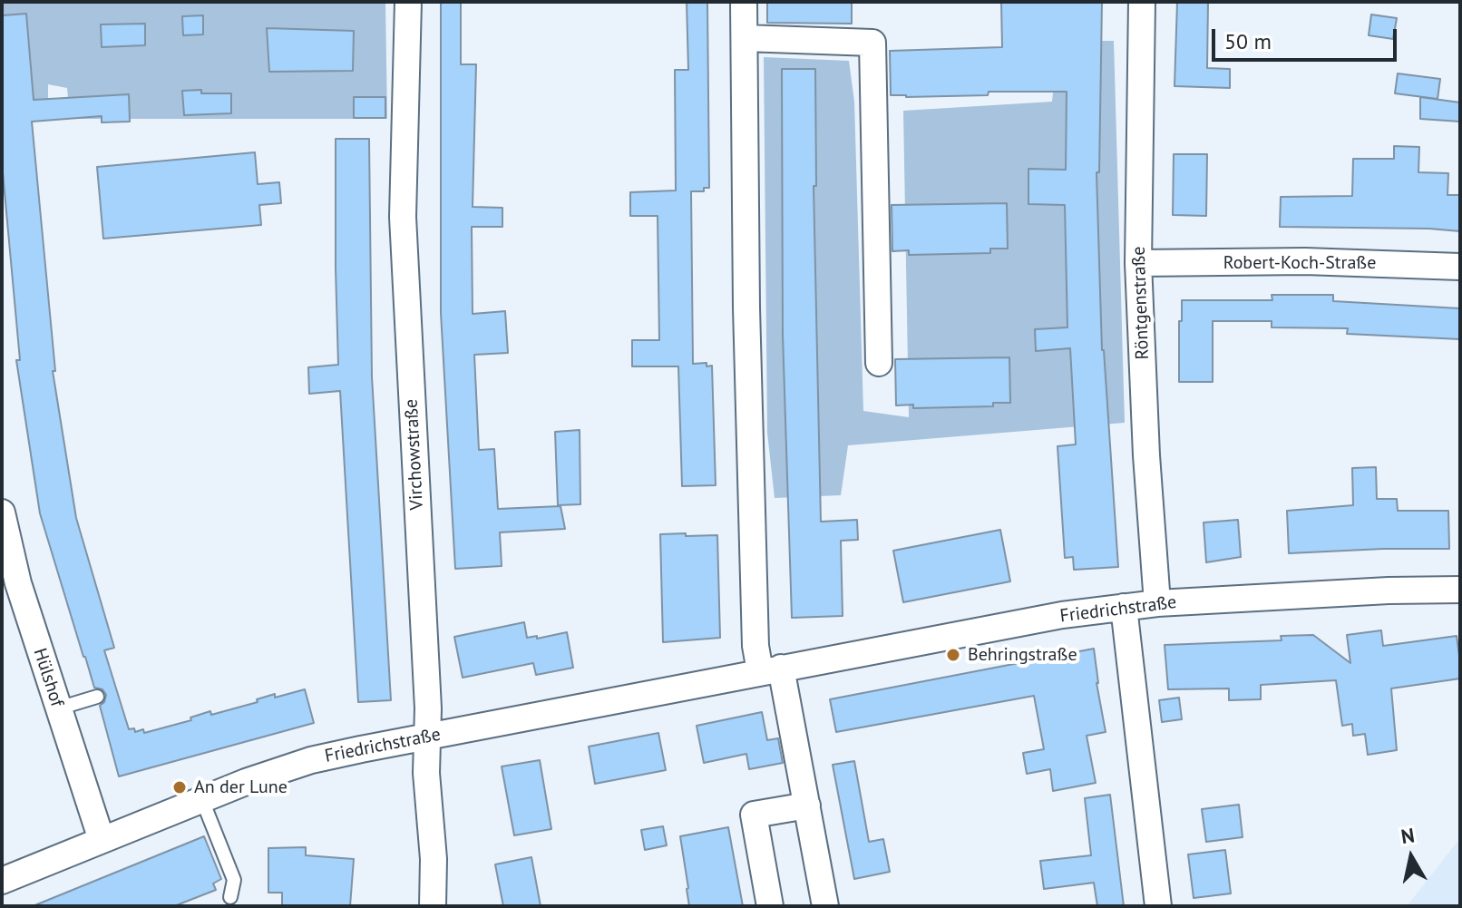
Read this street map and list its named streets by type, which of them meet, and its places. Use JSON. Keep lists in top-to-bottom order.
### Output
{
  "streets": {
    "street": [
      "Robert-Koch-Straße",
      "Röntgenstraße",
      "Virchowstraße",
      "Friedrichstraße",
      "Hülshof"
    ]
  },
  "crossings": [
    ["Robert-Koch-Straße", "Röntgenstraße"],
    ["Röntgenstraße", "Friedrichstraße"],
    ["Virchowstraße", "Friedrichstraße"],
    ["Friedrichstraße", "Hülshof"]
  ],
  "places": ["Behringstraße", "An der Lune"],
  "scale_bar": "50 m",
  "north": "top"
}
